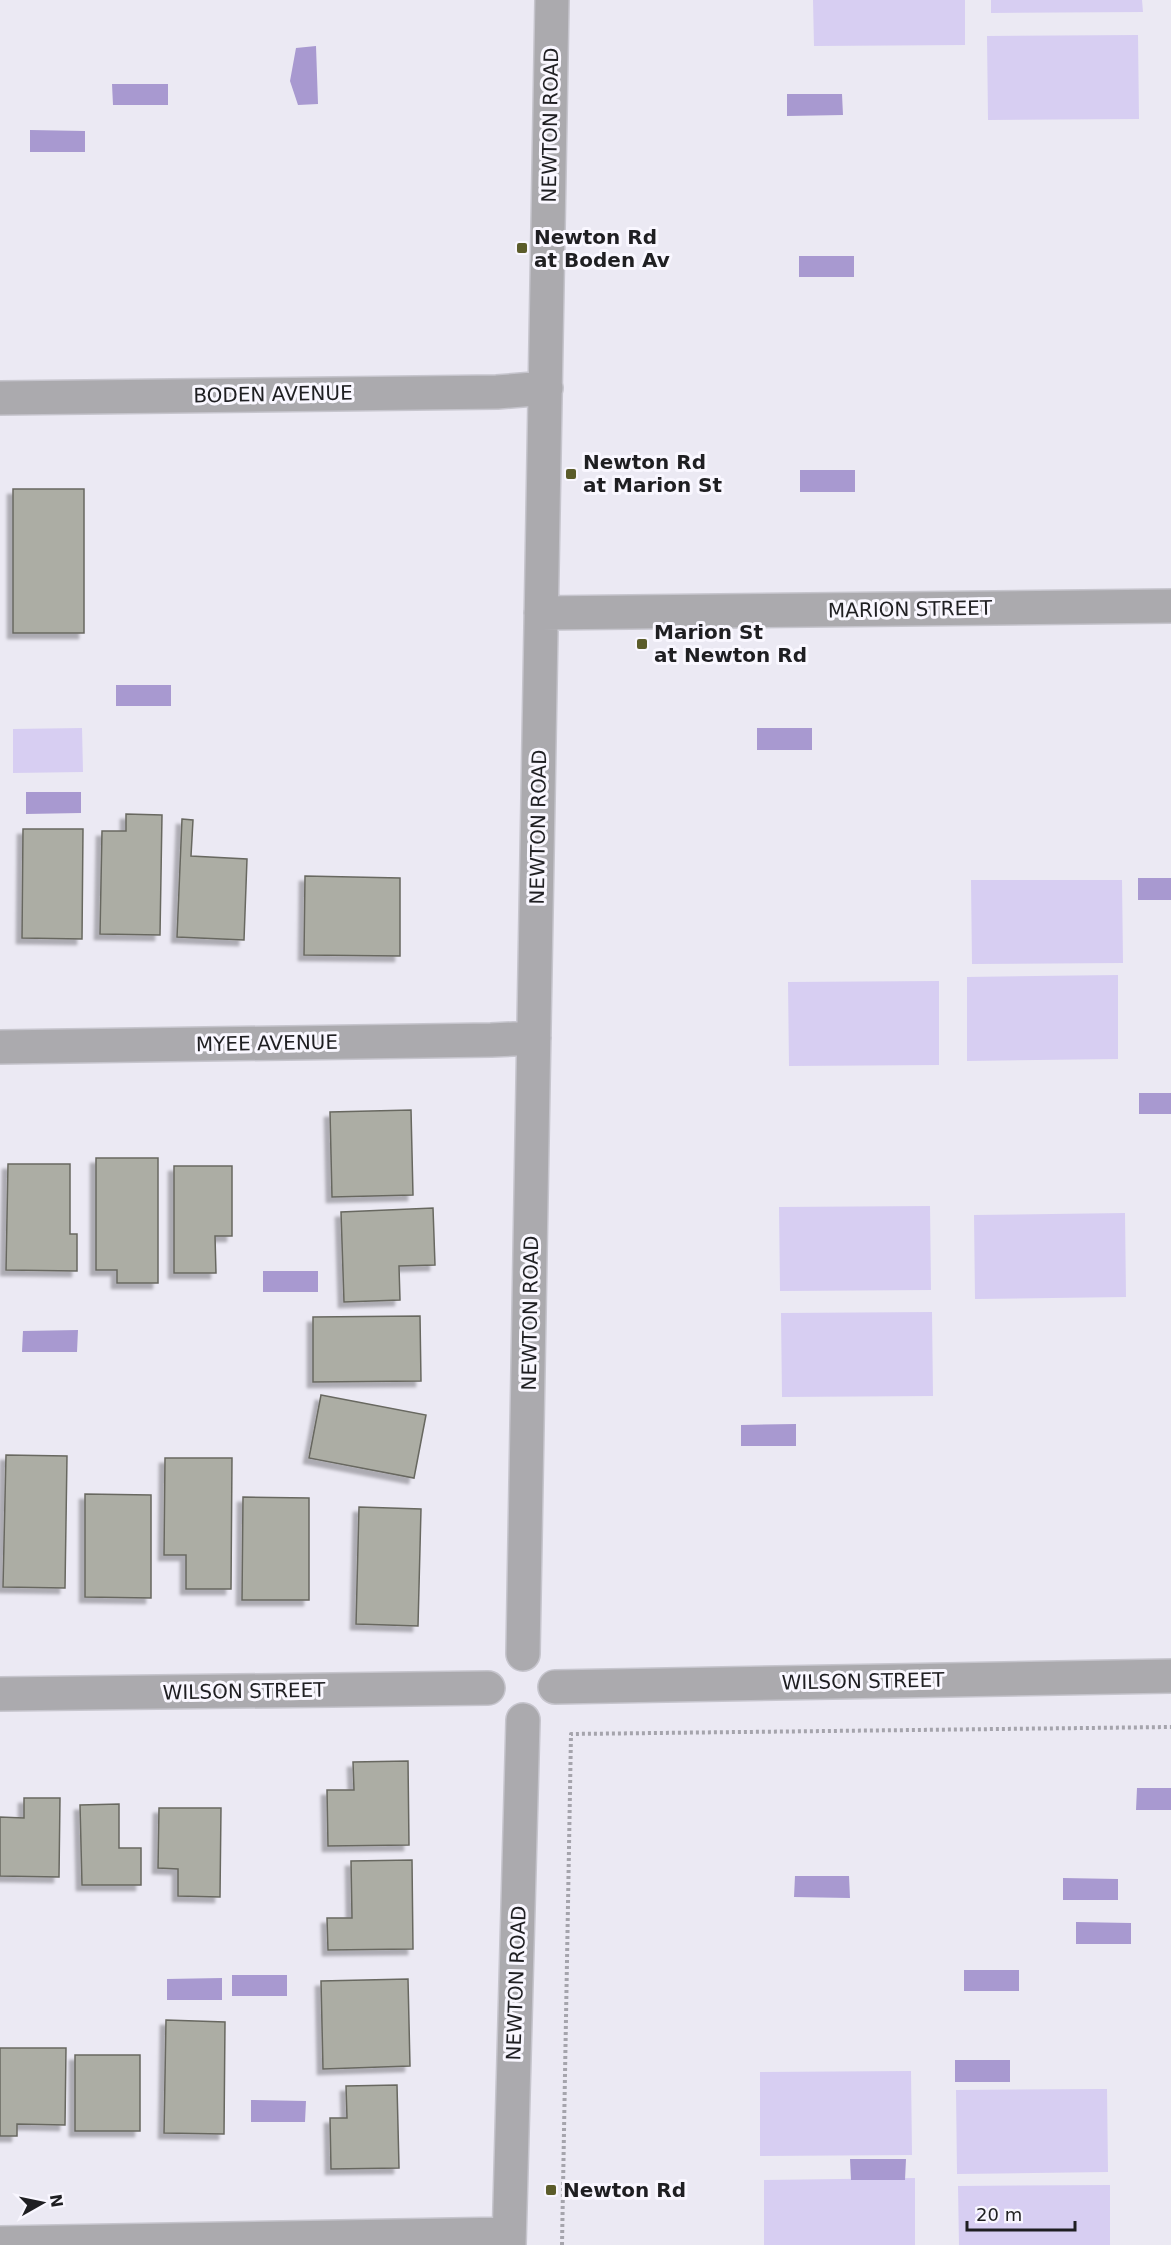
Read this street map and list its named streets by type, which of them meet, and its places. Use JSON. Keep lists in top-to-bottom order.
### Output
{
  "streets": {
    "street": [
      "NEWTON ROAD",
      "BODEN AVENUE",
      "MARION STREET",
      "MYEE AVENUE",
      "WILSON STREET"
    ]
  },
  "crossings": [
    ["NEWTON ROAD", "BODEN AVENUE"],
    ["NEWTON ROAD", "MARION STREET"],
    ["NEWTON ROAD", "MYEE AVENUE"],
    ["NEWTON ROAD", "WILSON STREET"]
  ],
  "places": {
    "transit": [
      "Newton Rd at Boden Av",
      "Newton Rd at Marion St",
      "Marion St at Newton Rd",
      "Newton Rd"
    ]
  },
  "scale_bar": "20 m",
  "north": "right"
}
